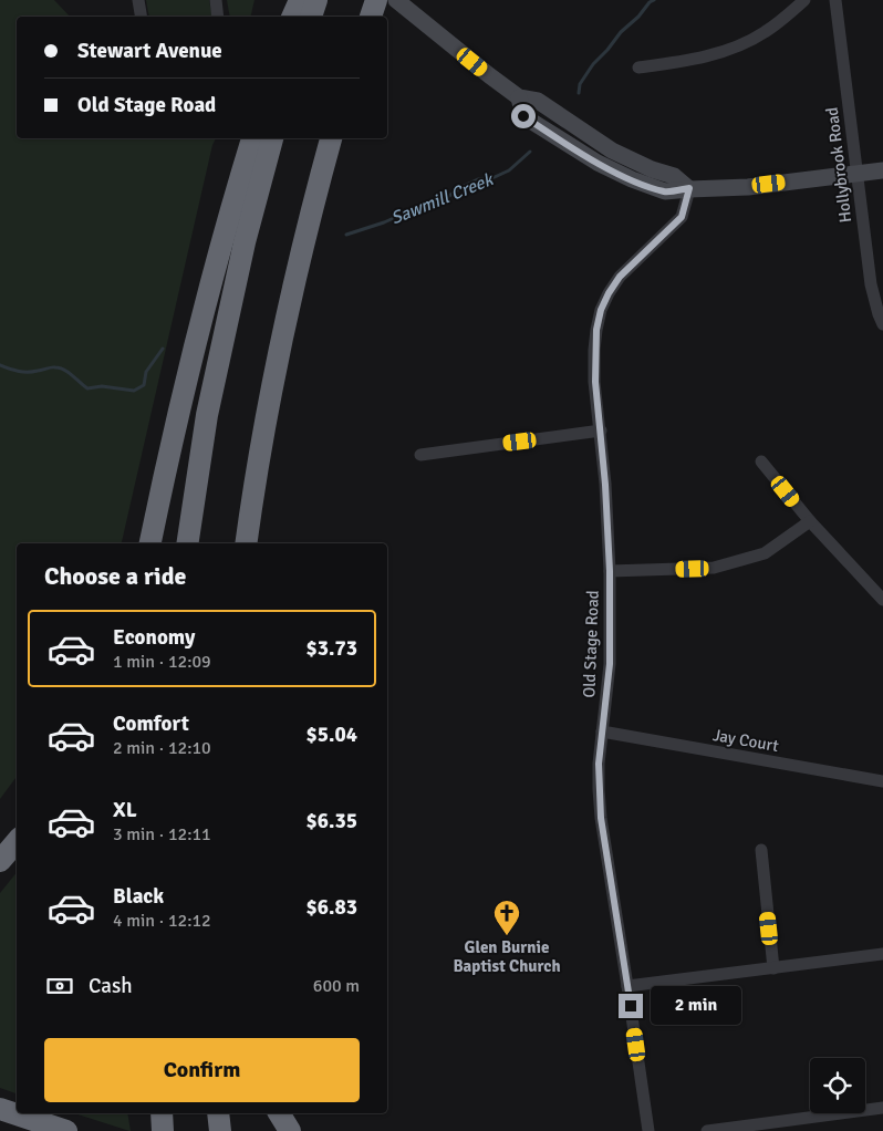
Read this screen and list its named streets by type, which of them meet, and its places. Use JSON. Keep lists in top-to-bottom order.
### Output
{
  "streets": {
    "street": ["Hollybrook Road", "Old Stage Road", "Jay Court"]
  },
  "crossings": [
    ["Old Stage Road", "Jay Court"]
  ],
  "water": ["Sawmill Creek"],
  "places": {
    "church": ["Glen Burnie Baptist Church"]
  },
  "page": {
    "banner": ["Stewart Avenue", "Old Stage Road"],
    "heading": "Choose a ride",
    "list": [
      {
        "name": "Economy",
        "note": "1 min · 12:09",
        "value": "$3.73"
      },
      {
        "name": "Comfort",
        "note": "2 min · 12:10",
        "value": "$5.04"
      },
      {
        "name": "XL",
        "note": "3 min · 12:11",
        "value": "$6.35"
      },
      {
        "name": "Black",
        "note": "4 min · 12:12",
        "value": "$6.83"
      }
    ],
    "pay": ["Cash", "600 m"],
    "bubble": "2 min",
    "buttons": "Confirm"
  }
}
